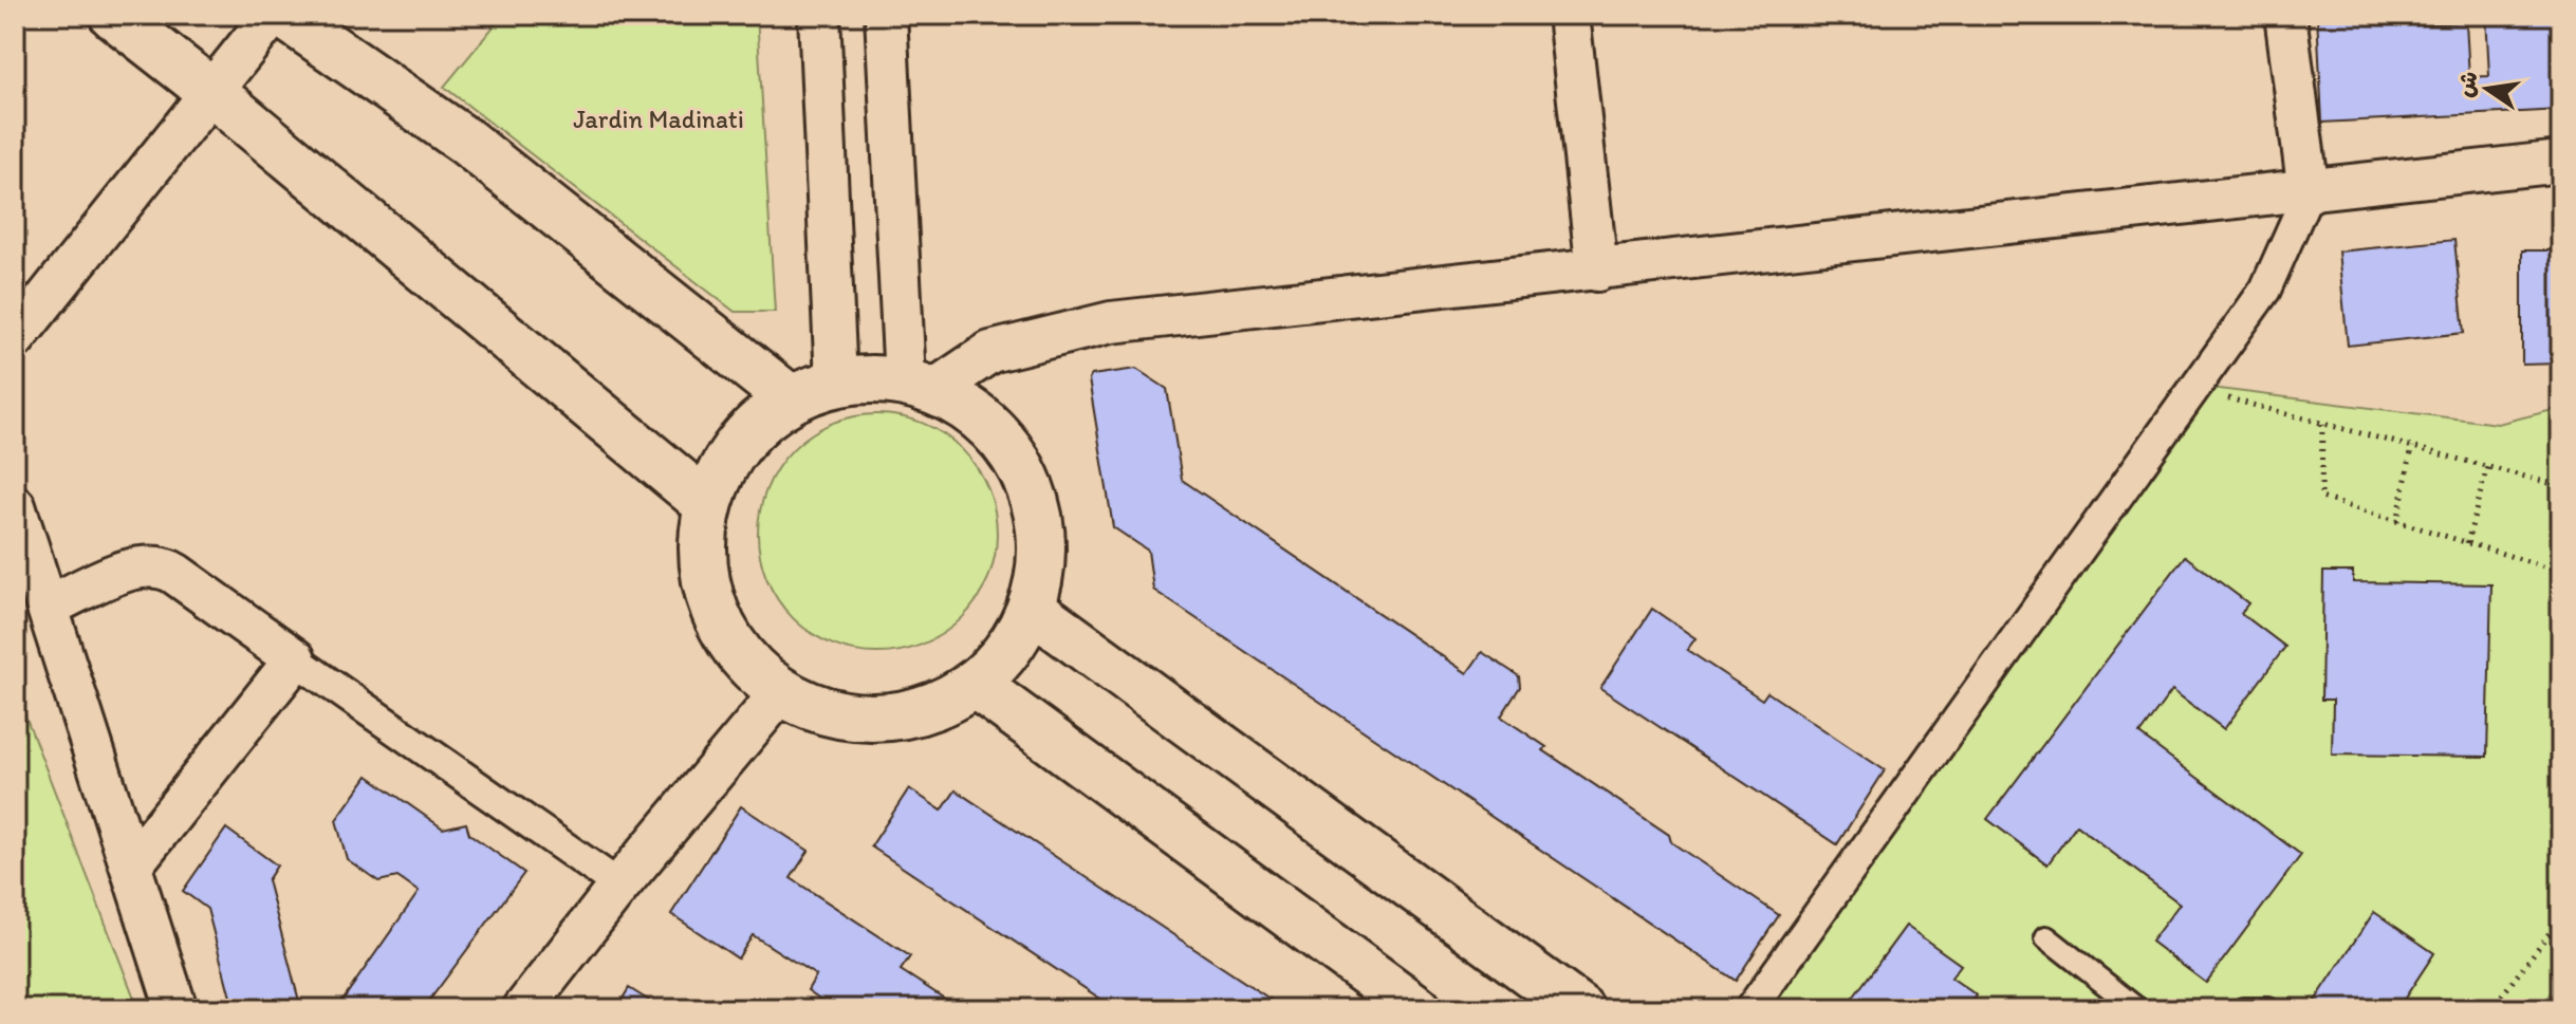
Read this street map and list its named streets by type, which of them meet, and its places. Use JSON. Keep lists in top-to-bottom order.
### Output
{
  "parks": ["Jardin Madinati"],
  "north": "left"
}
